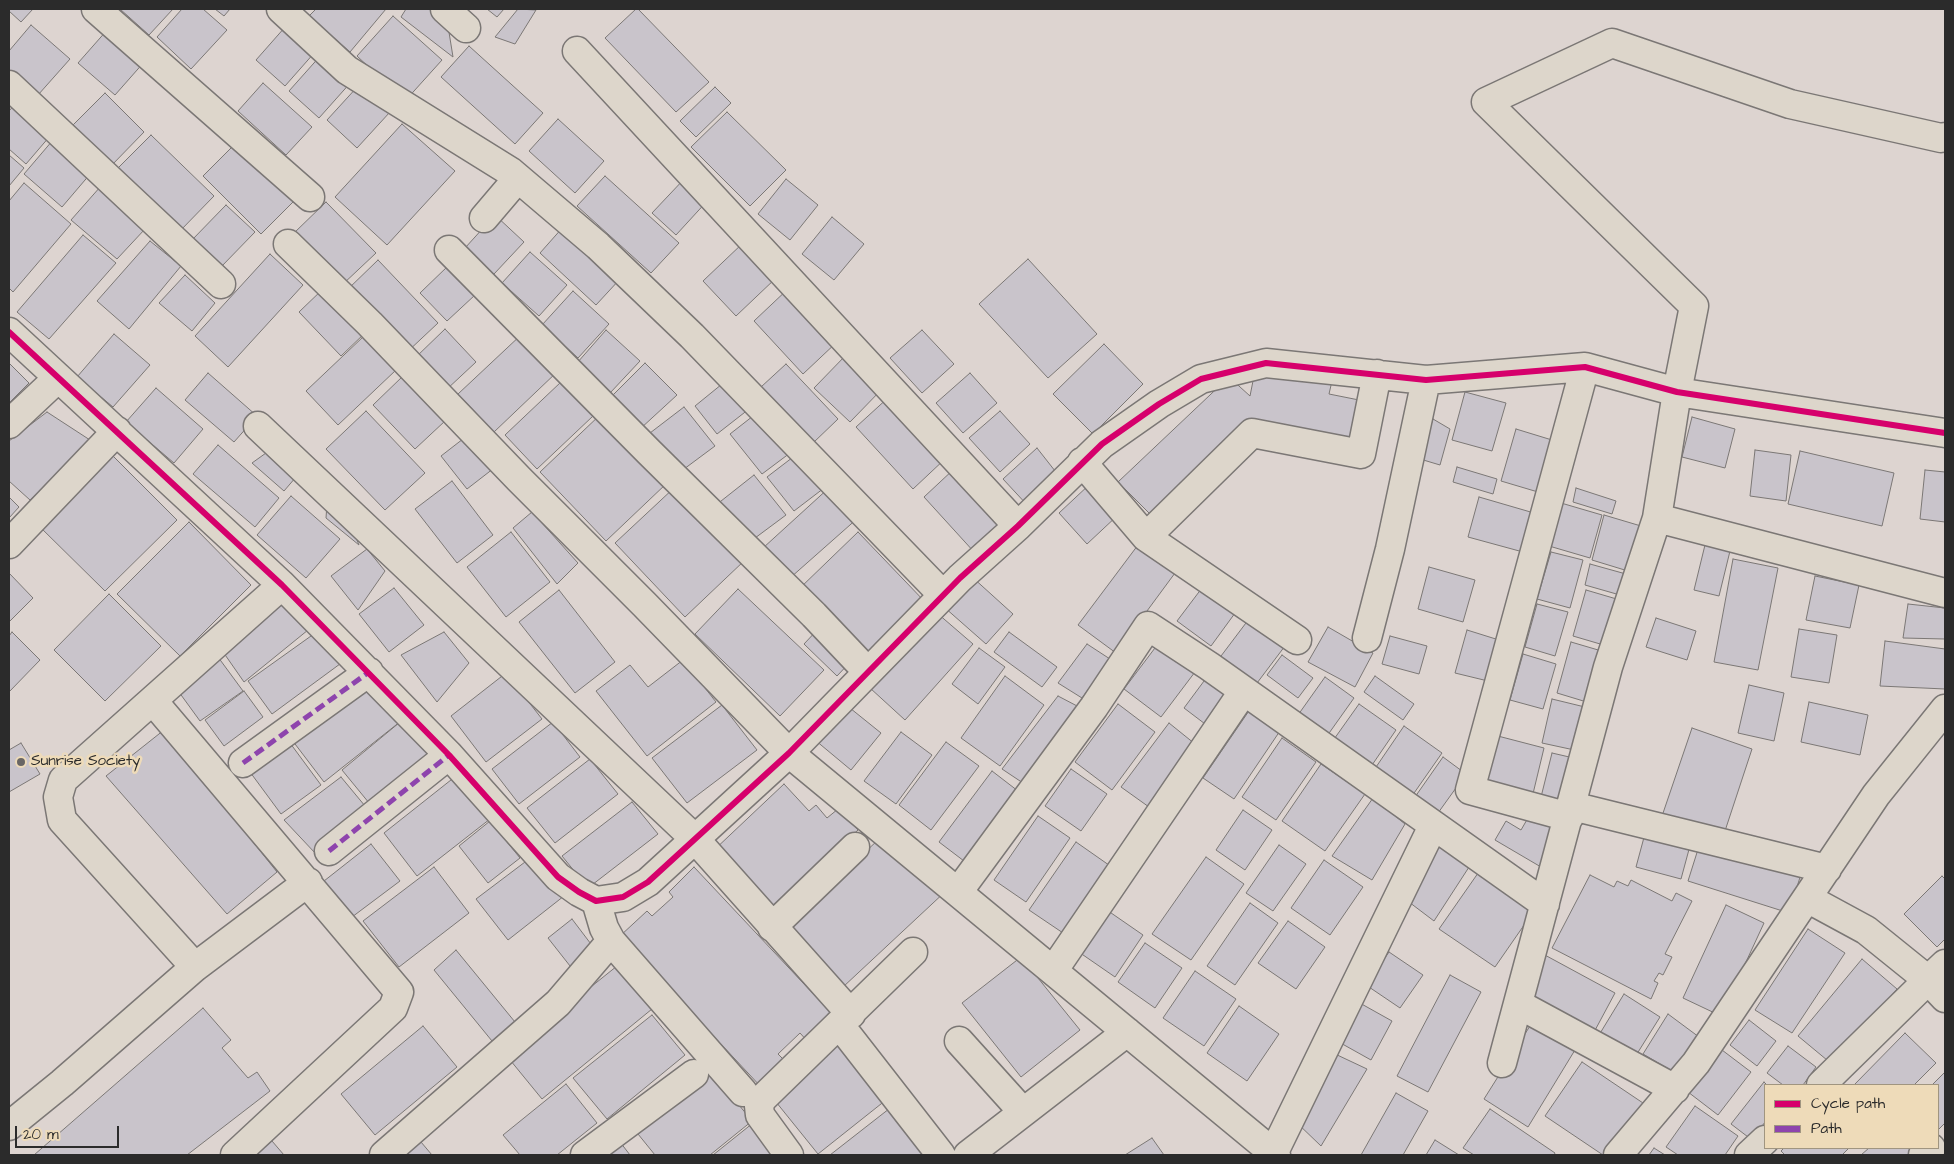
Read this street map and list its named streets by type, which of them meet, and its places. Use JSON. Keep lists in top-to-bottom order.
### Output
{
  "places": ["Sunrise Society"],
  "legend": ["Cycle path", "Path"],
  "scale_bar": "20 m"
}
